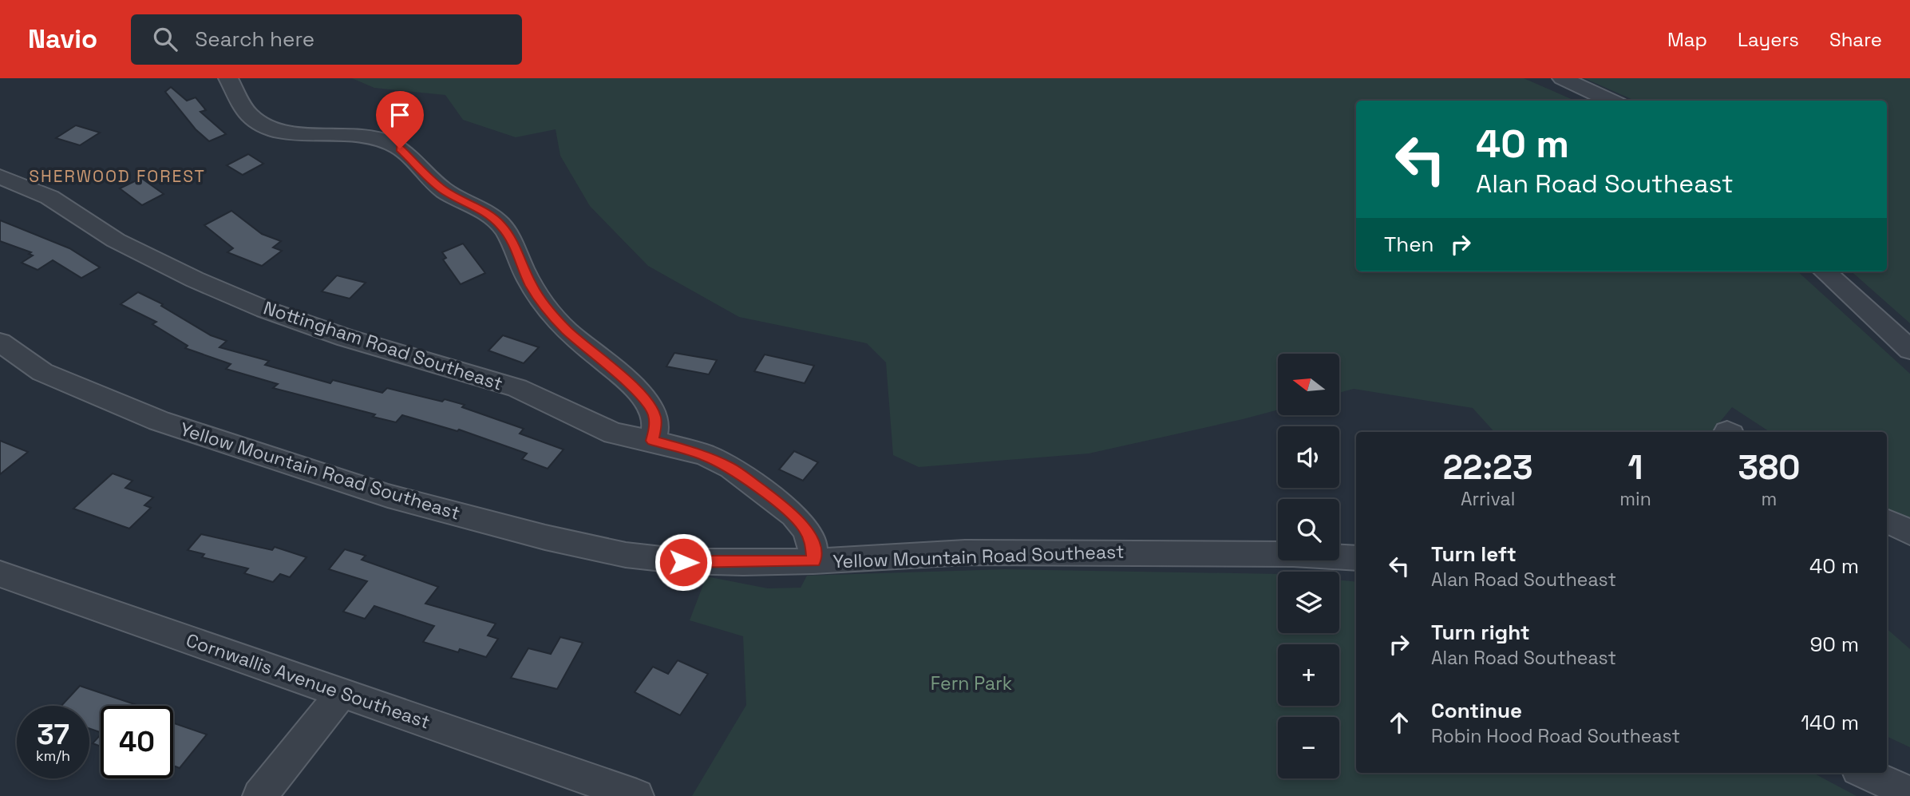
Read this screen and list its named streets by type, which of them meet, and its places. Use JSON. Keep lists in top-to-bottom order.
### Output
{
  "streets": {
    "street": ["Nottingham Road Southeast", "Yellow Mountain Road Southeast", "Cornwallis Avenue Southeast"]
  },
  "crossings": [
    ["Nottingham Road Southeast", "Yellow Mountain Road Southeast"]
  ],
  "districts": ["SHERWOOD FOREST"],
  "parks": ["Fern Park"],
  "north": "left",
  "page": {
    "header": "Navio",
    "search": "Search here",
    "nav": ["Map", "Layers", "Share"],
    "turn": ["40 m", "Alan Road Southeast"],
    "then": "Then",
    "map_buttons": ["+", "−"],
    "eta": [
      "22:23",
      "Arrival",
      "1",
      "min",
      "380",
      "m"
    ],
    "list": [
      {
        "name": "Turn left",
        "note": "Alan Road Southeast",
        "value": "40 m"
      },
      {
        "name": "Turn right",
        "note": "Alan Road Southeast",
        "value": "90 m"
      },
      {
        "name": "Continue",
        "note": "Robin Hood Road Southeast",
        "value": "140 m"
      }
    ],
    "speed": "37 km/h",
    "limit": "40"
  }
}
